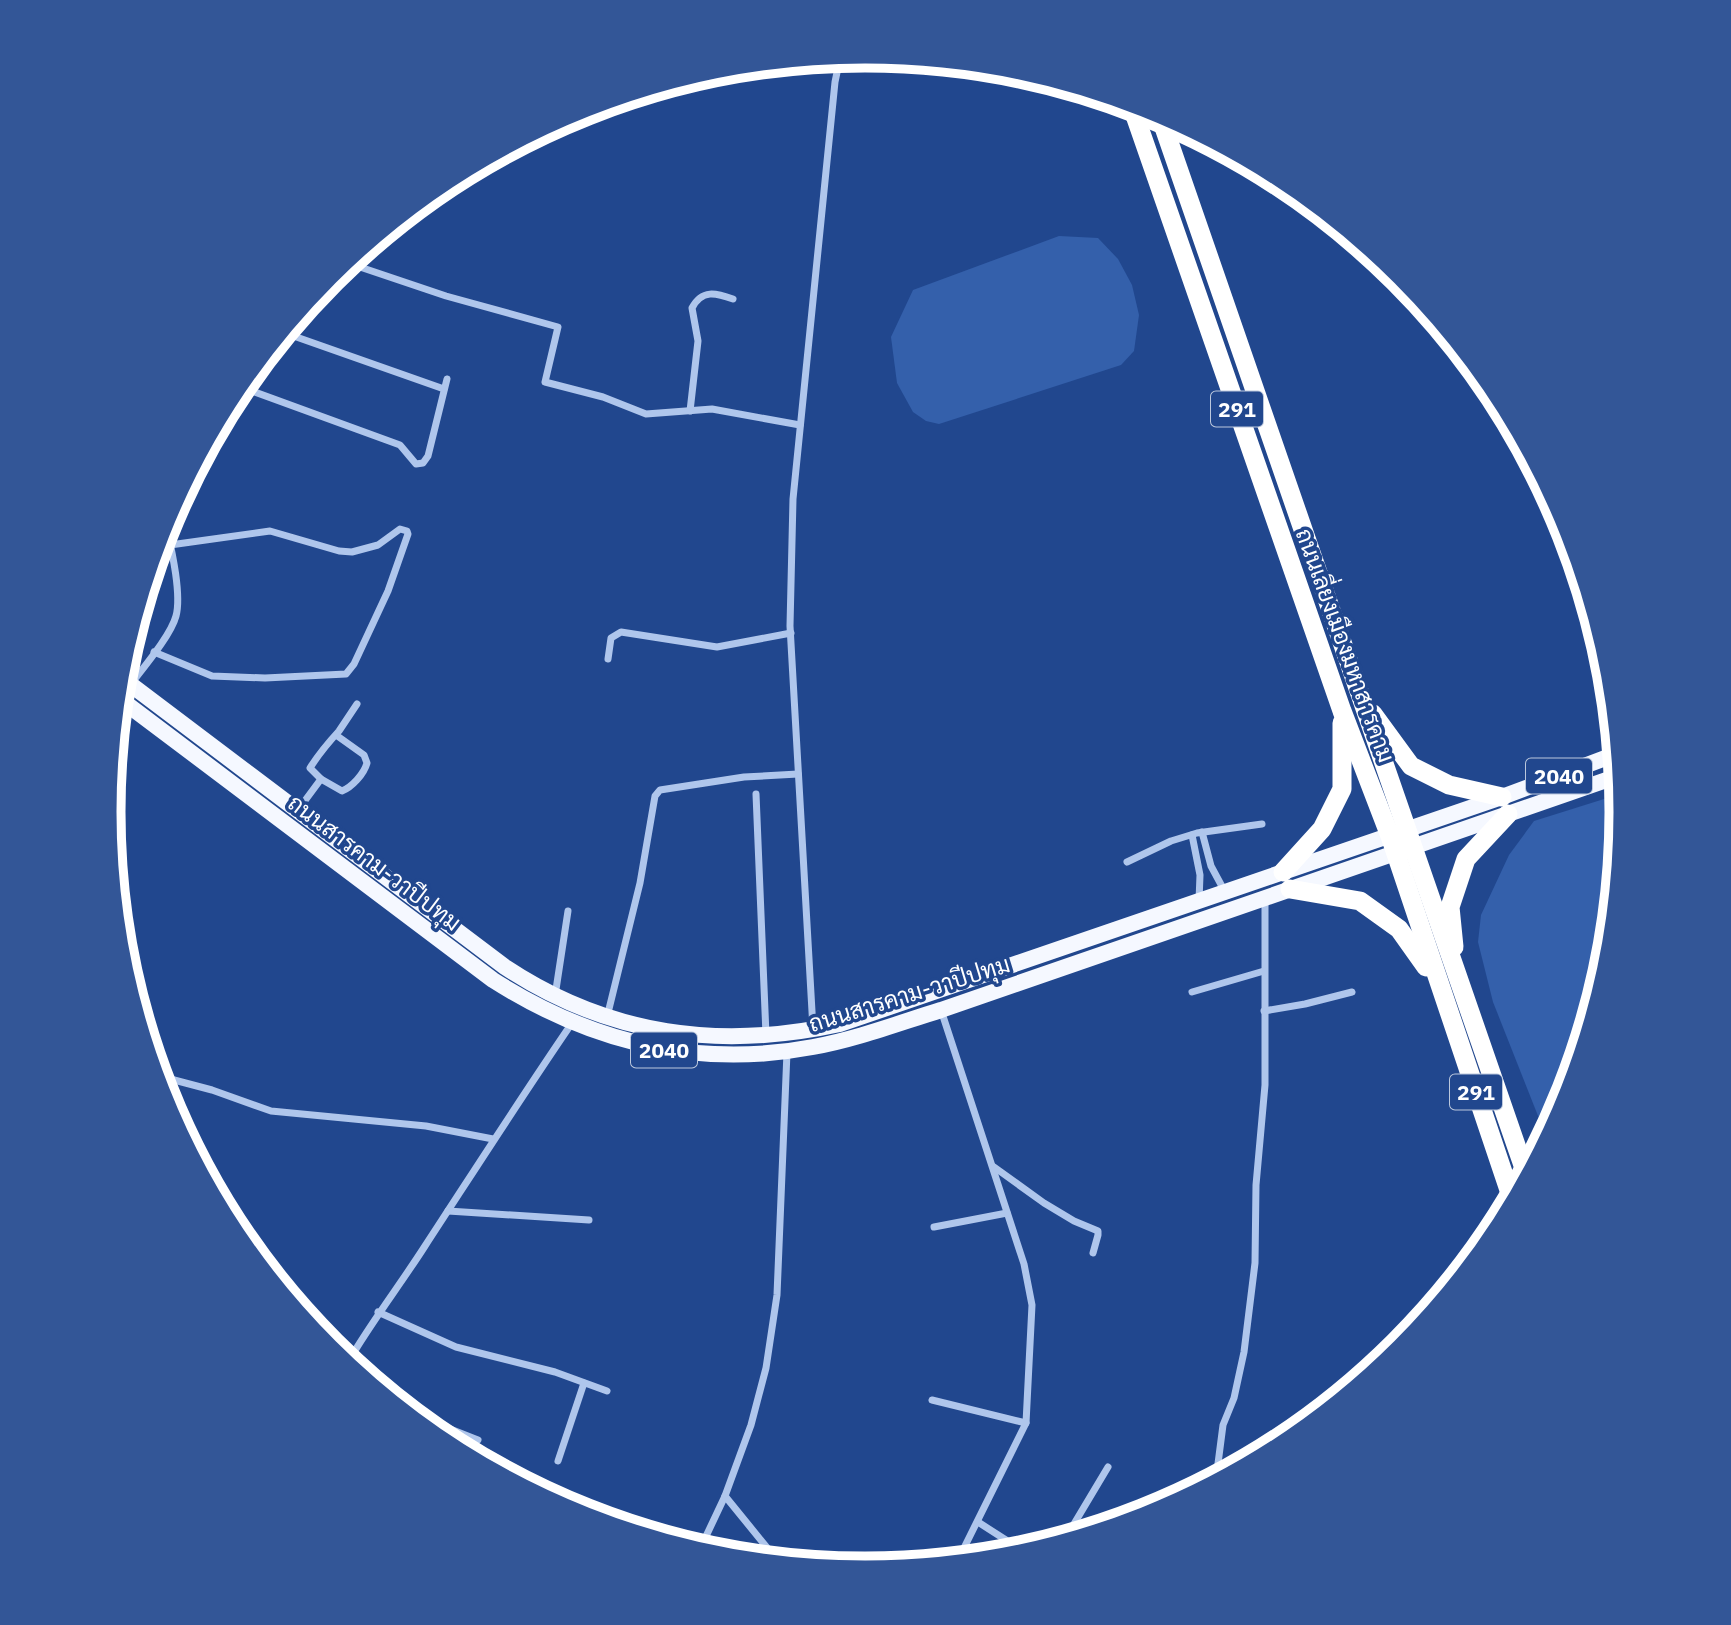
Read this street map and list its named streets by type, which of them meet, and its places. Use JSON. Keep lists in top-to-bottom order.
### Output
{
  "streets": {
    "highway": ["291", "ถนนเลี่ยงเมืองมหาสารคาม"],
    "main road": ["2040", "ถนนสารคาม-วาปีปทุม"]
  },
  "crossings": [
    ["ถนนเลี่ยงเมืองมหาสารคาม", "ถนนสารคาม-วาปีปทุม"]
  ]
}
